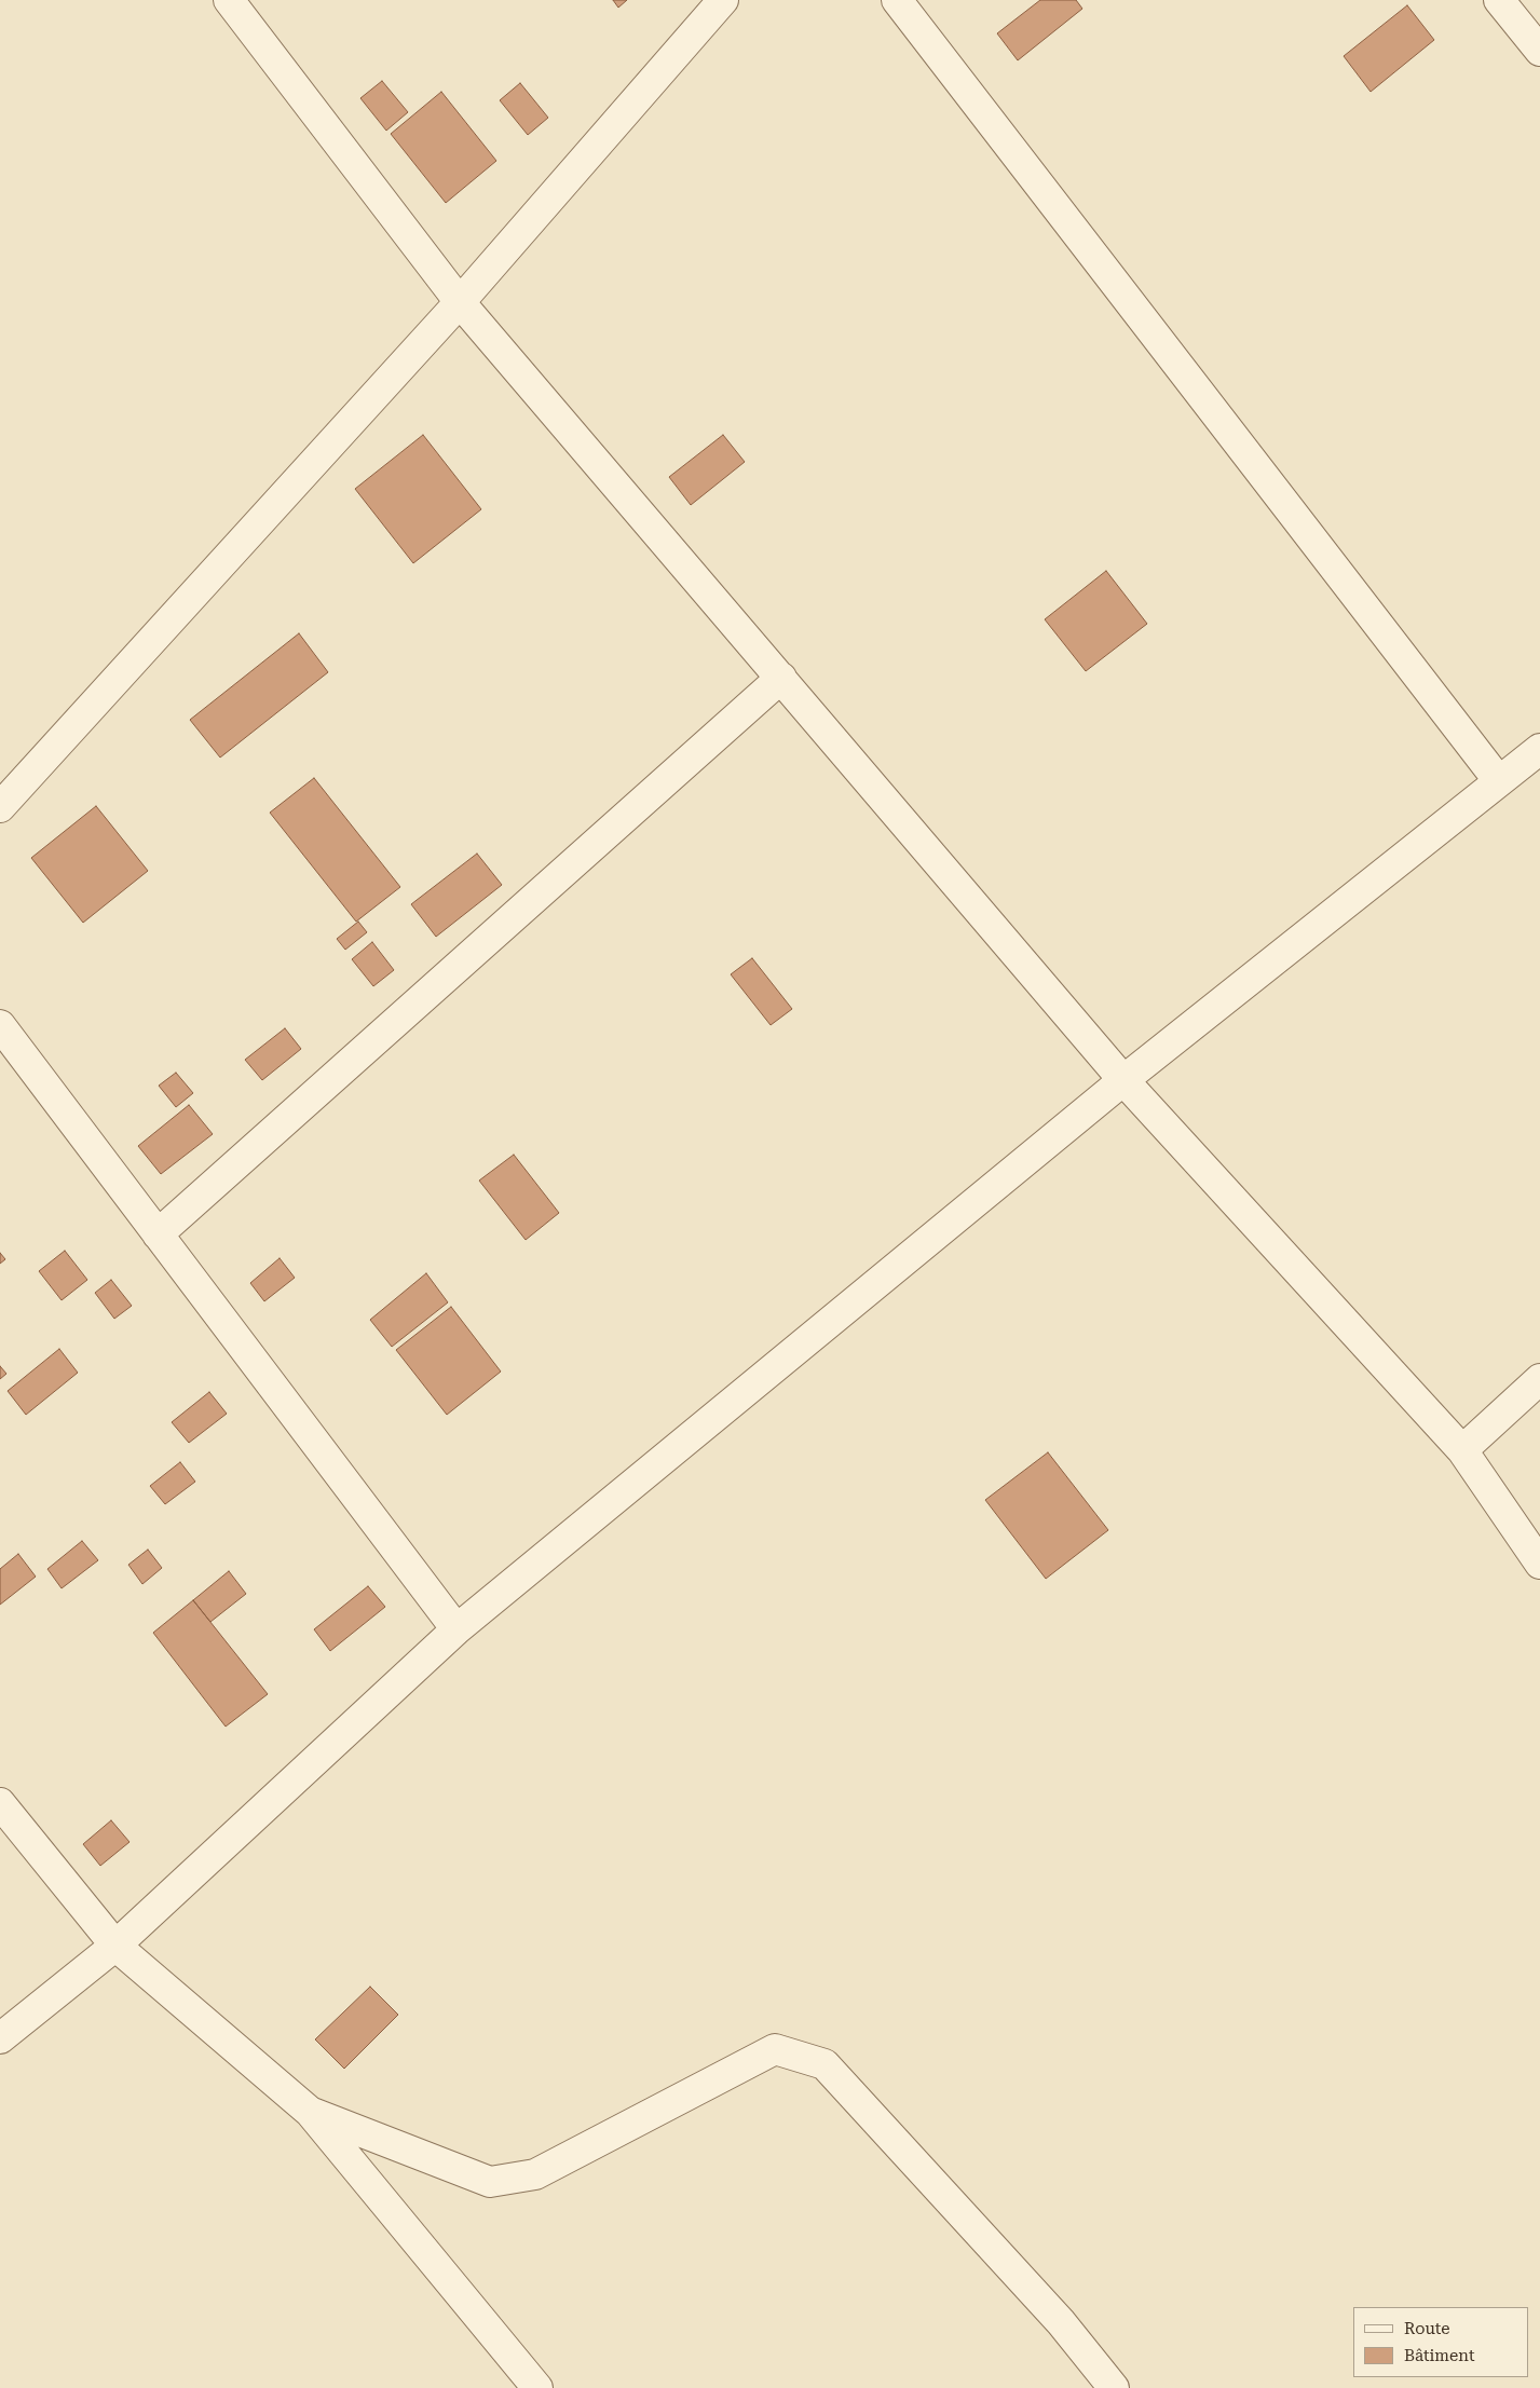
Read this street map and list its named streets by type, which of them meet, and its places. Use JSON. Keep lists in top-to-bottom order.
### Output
{
  "legend": ["Route", "Bâtiment"]
}
